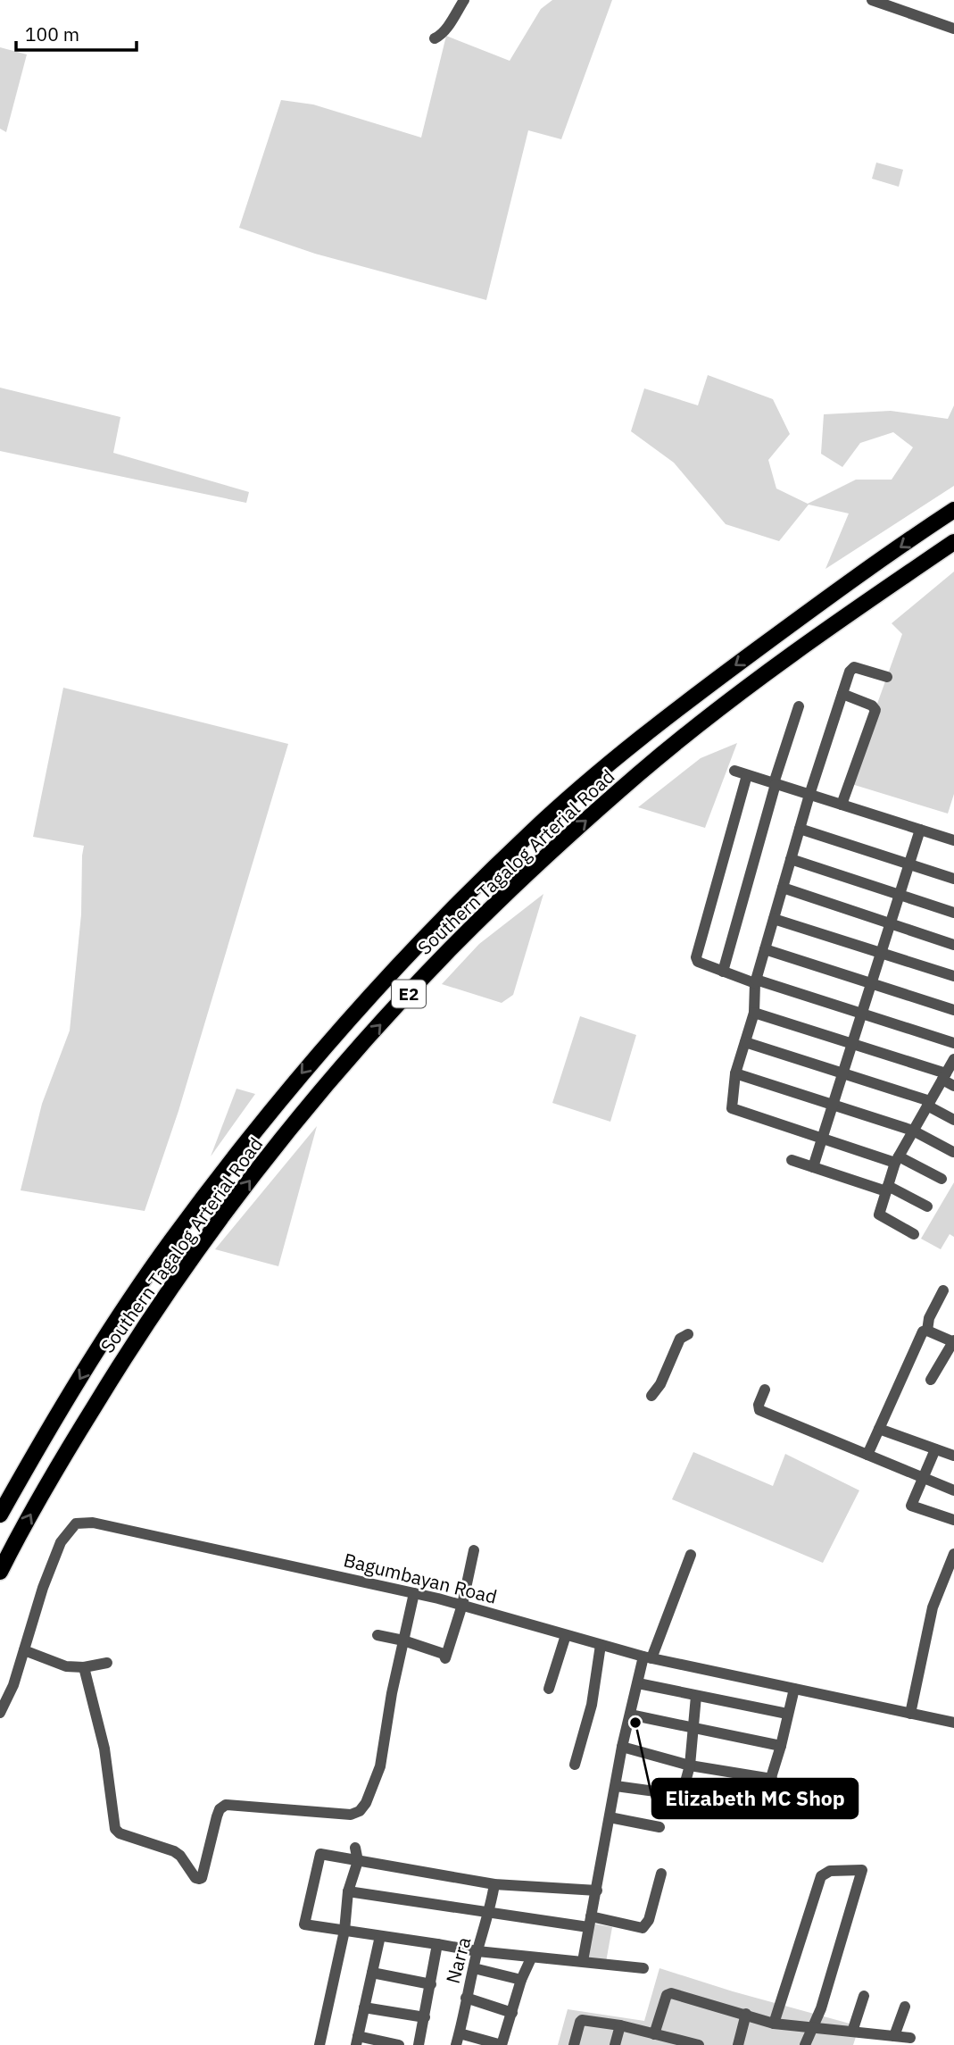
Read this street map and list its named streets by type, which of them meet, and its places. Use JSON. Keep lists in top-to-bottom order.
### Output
{
  "streets": {
    "highway": ["Southern Tagalog Arterial Road", "E2"],
    "street": ["Bagumbayan Road", "Narra"]
  },
  "places": ["Elizabeth MC Shop"],
  "scale_bar": "100 m"
}
